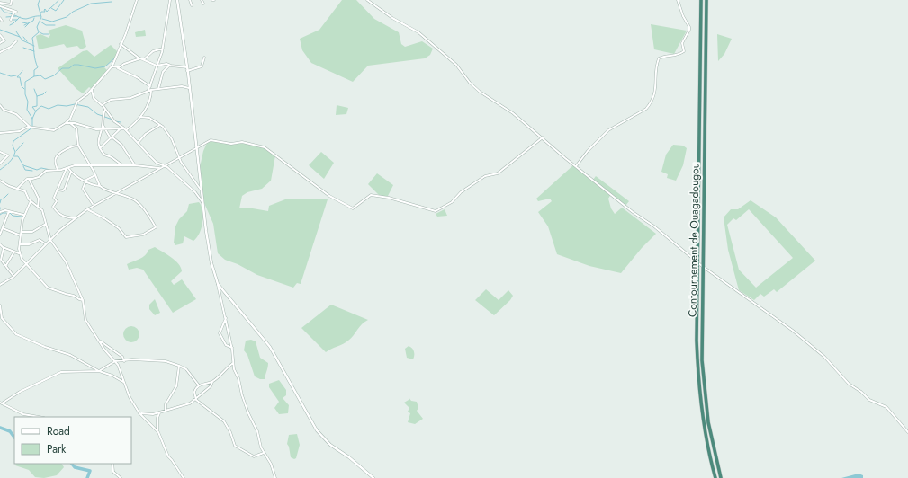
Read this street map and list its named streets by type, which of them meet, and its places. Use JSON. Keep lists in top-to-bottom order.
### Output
{
  "streets": {
    "highway": ["Contournement de Ouagadougou"]
  },
  "legend": ["Road", "Park"]
}
